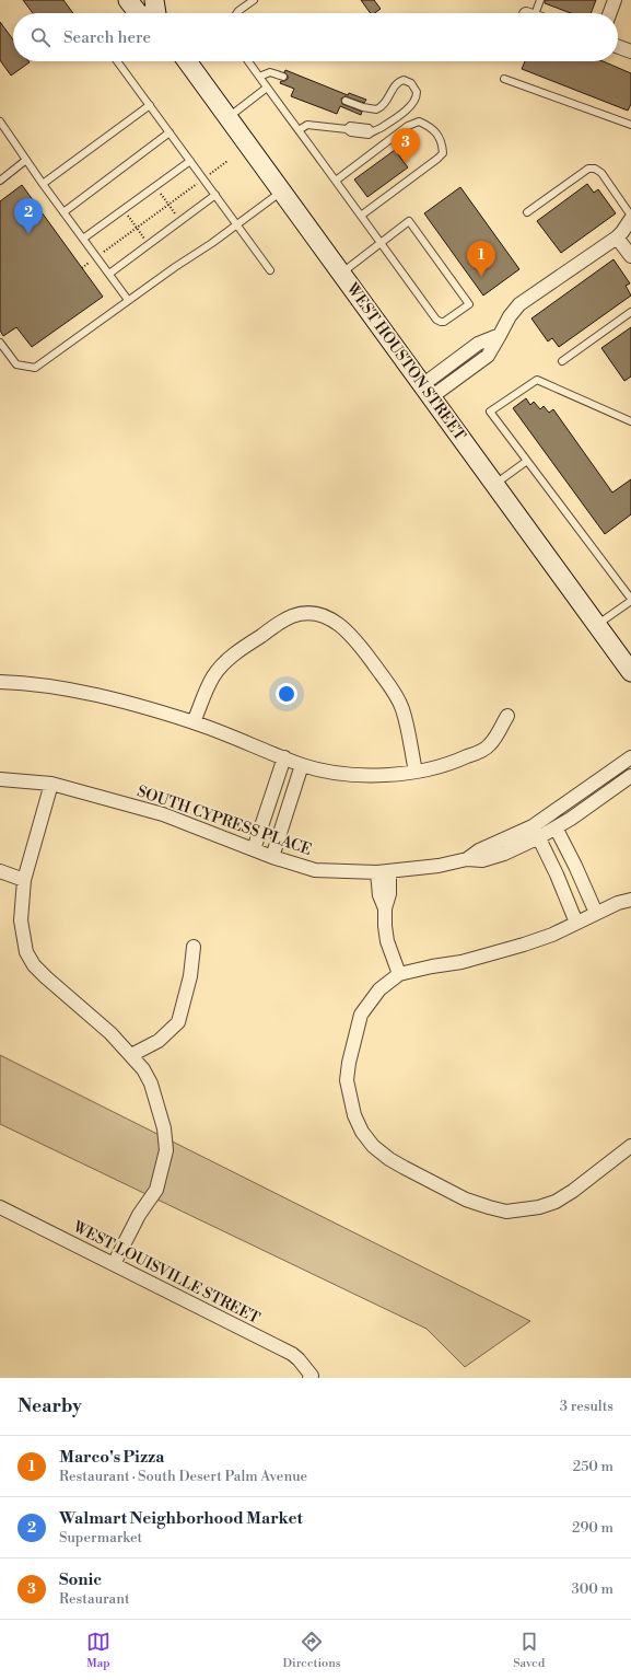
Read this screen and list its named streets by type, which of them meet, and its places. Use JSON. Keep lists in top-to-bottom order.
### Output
{
  "streets": {
    "main road": ["WEST HOUSTON STREET"],
    "street": ["SOUTH CYPRESS PLACE", "WEST LOUISVILLE STREET"]
  },
  "page": {
    "search": "Search here",
    "pins": ["3", "2", "1"],
    "heading": ["Nearby", "3 results"],
    "list": [
      {
        "mark": "1",
        "name": "Marco's Pizza",
        "note": "Restaurant · South Desert Palm Avenue",
        "value": "250 m"
      },
      {
        "mark": "2",
        "name": "Walmart Neighborhood Market",
        "note": "Supermarket",
        "value": "290 m"
      },
      {
        "mark": "3",
        "name": "Sonic",
        "note": "Restaurant",
        "value": "300 m"
      }
    ],
    "nav": ["Map", "Directions", "Saved"]
  }
}
